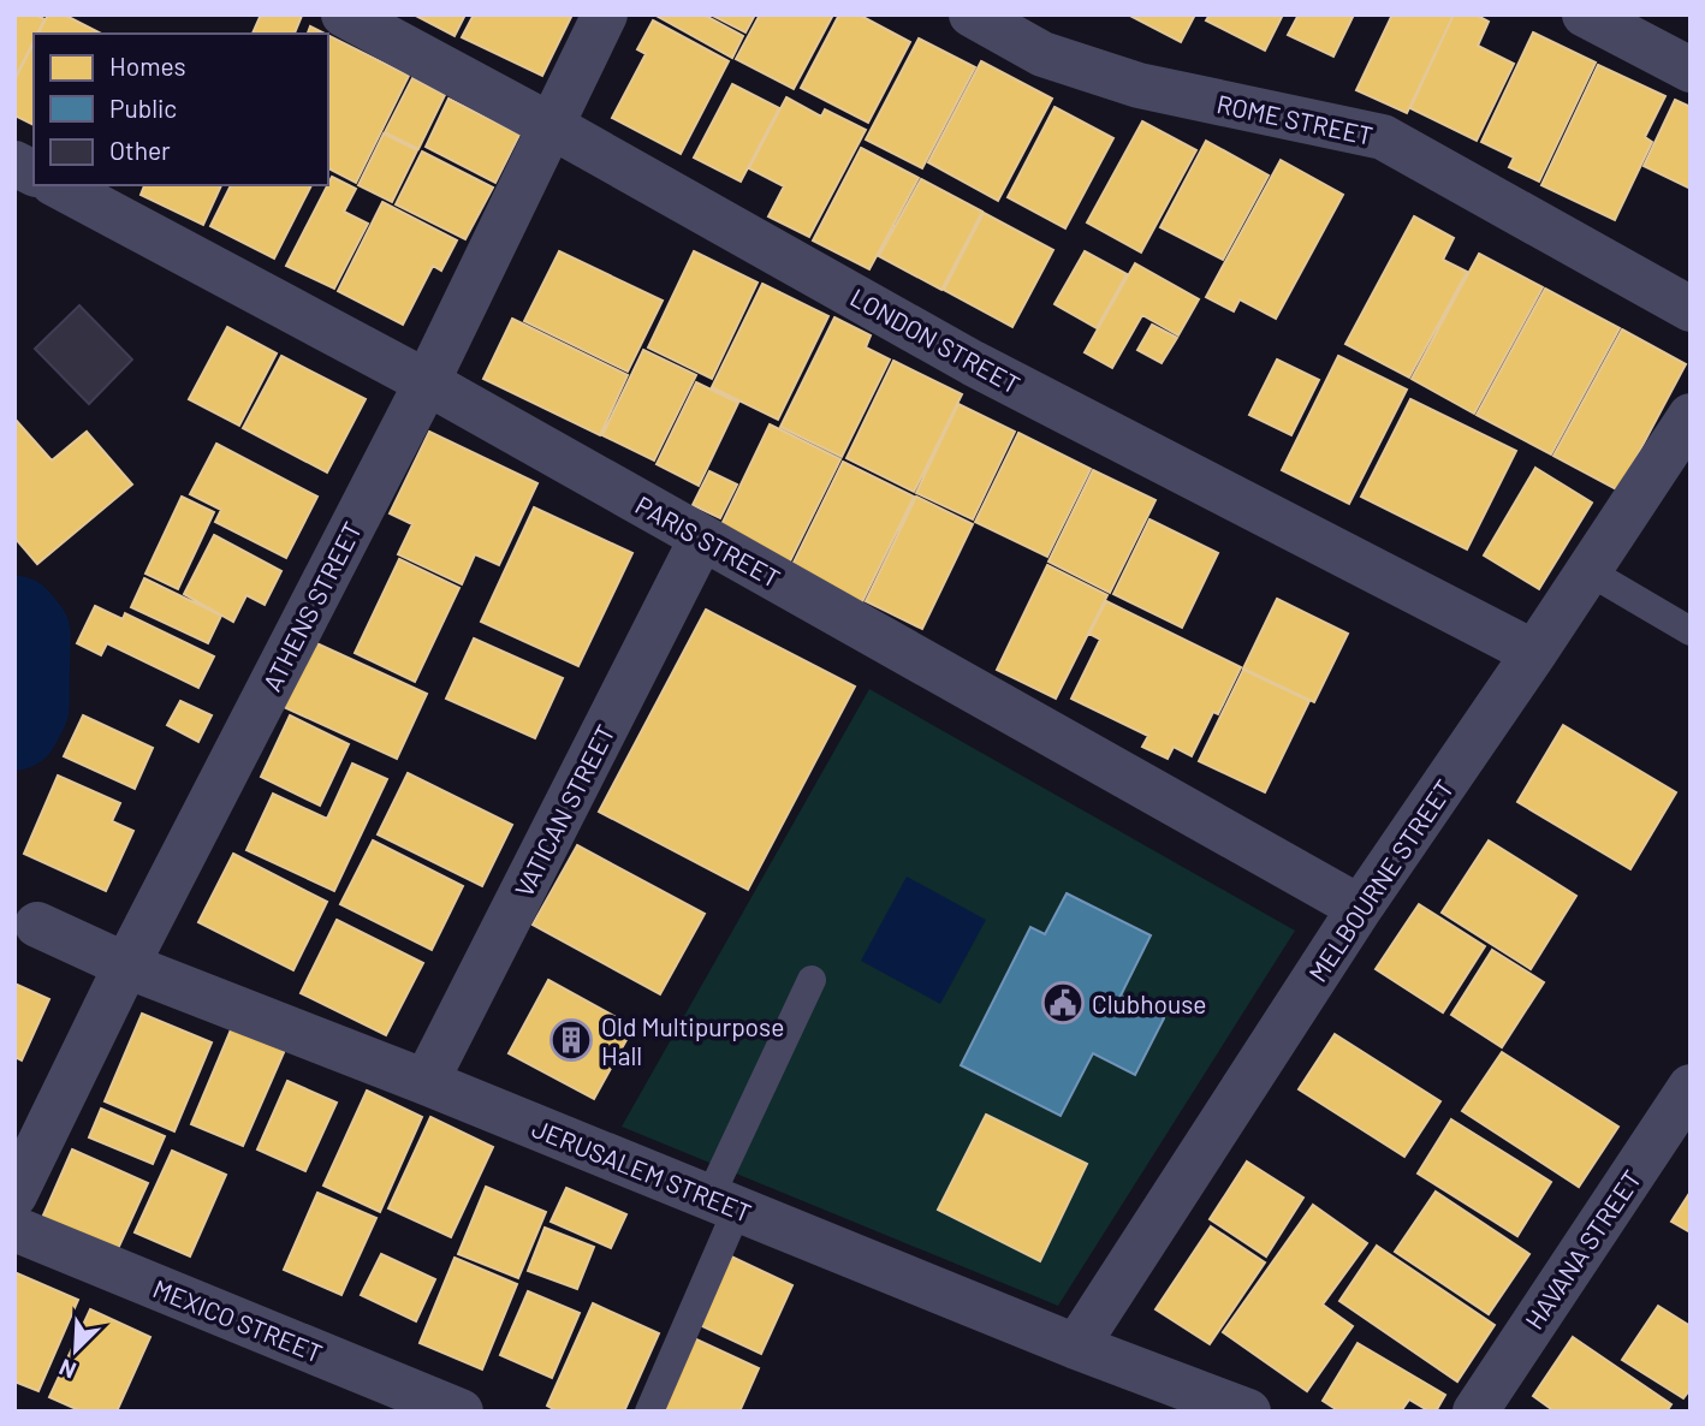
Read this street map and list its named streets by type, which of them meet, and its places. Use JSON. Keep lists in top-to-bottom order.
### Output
{
  "streets": {
    "street": [
      "ROME STREET",
      "LONDON STREET",
      "PARIS STREET",
      "ATHENS STREET",
      "VATICAN STREET",
      "MELBOURNE STREET",
      "JERUSALEM STREET",
      "HAVANA STREET",
      "MEXICO STREET"
    ]
  },
  "crossings": [
    ["LONDON STREET", "ATHENS STREET"],
    ["LONDON STREET", "MELBOURNE STREET"],
    ["PARIS STREET", "ATHENS STREET"],
    ["PARIS STREET", "VATICAN STREET"],
    ["PARIS STREET", "MELBOURNE STREET"],
    ["ATHENS STREET", "JERUSALEM STREET"],
    ["VATICAN STREET", "JERUSALEM STREET"],
    ["MELBOURNE STREET", "JERUSALEM STREET"]
  ],
  "places": {
    "public building": ["Clubhouse"],
    "building": ["Old Multipurpose Hall"]
  },
  "legend": ["Homes", "Public", "Other"],
  "north": "bottom left"
}
